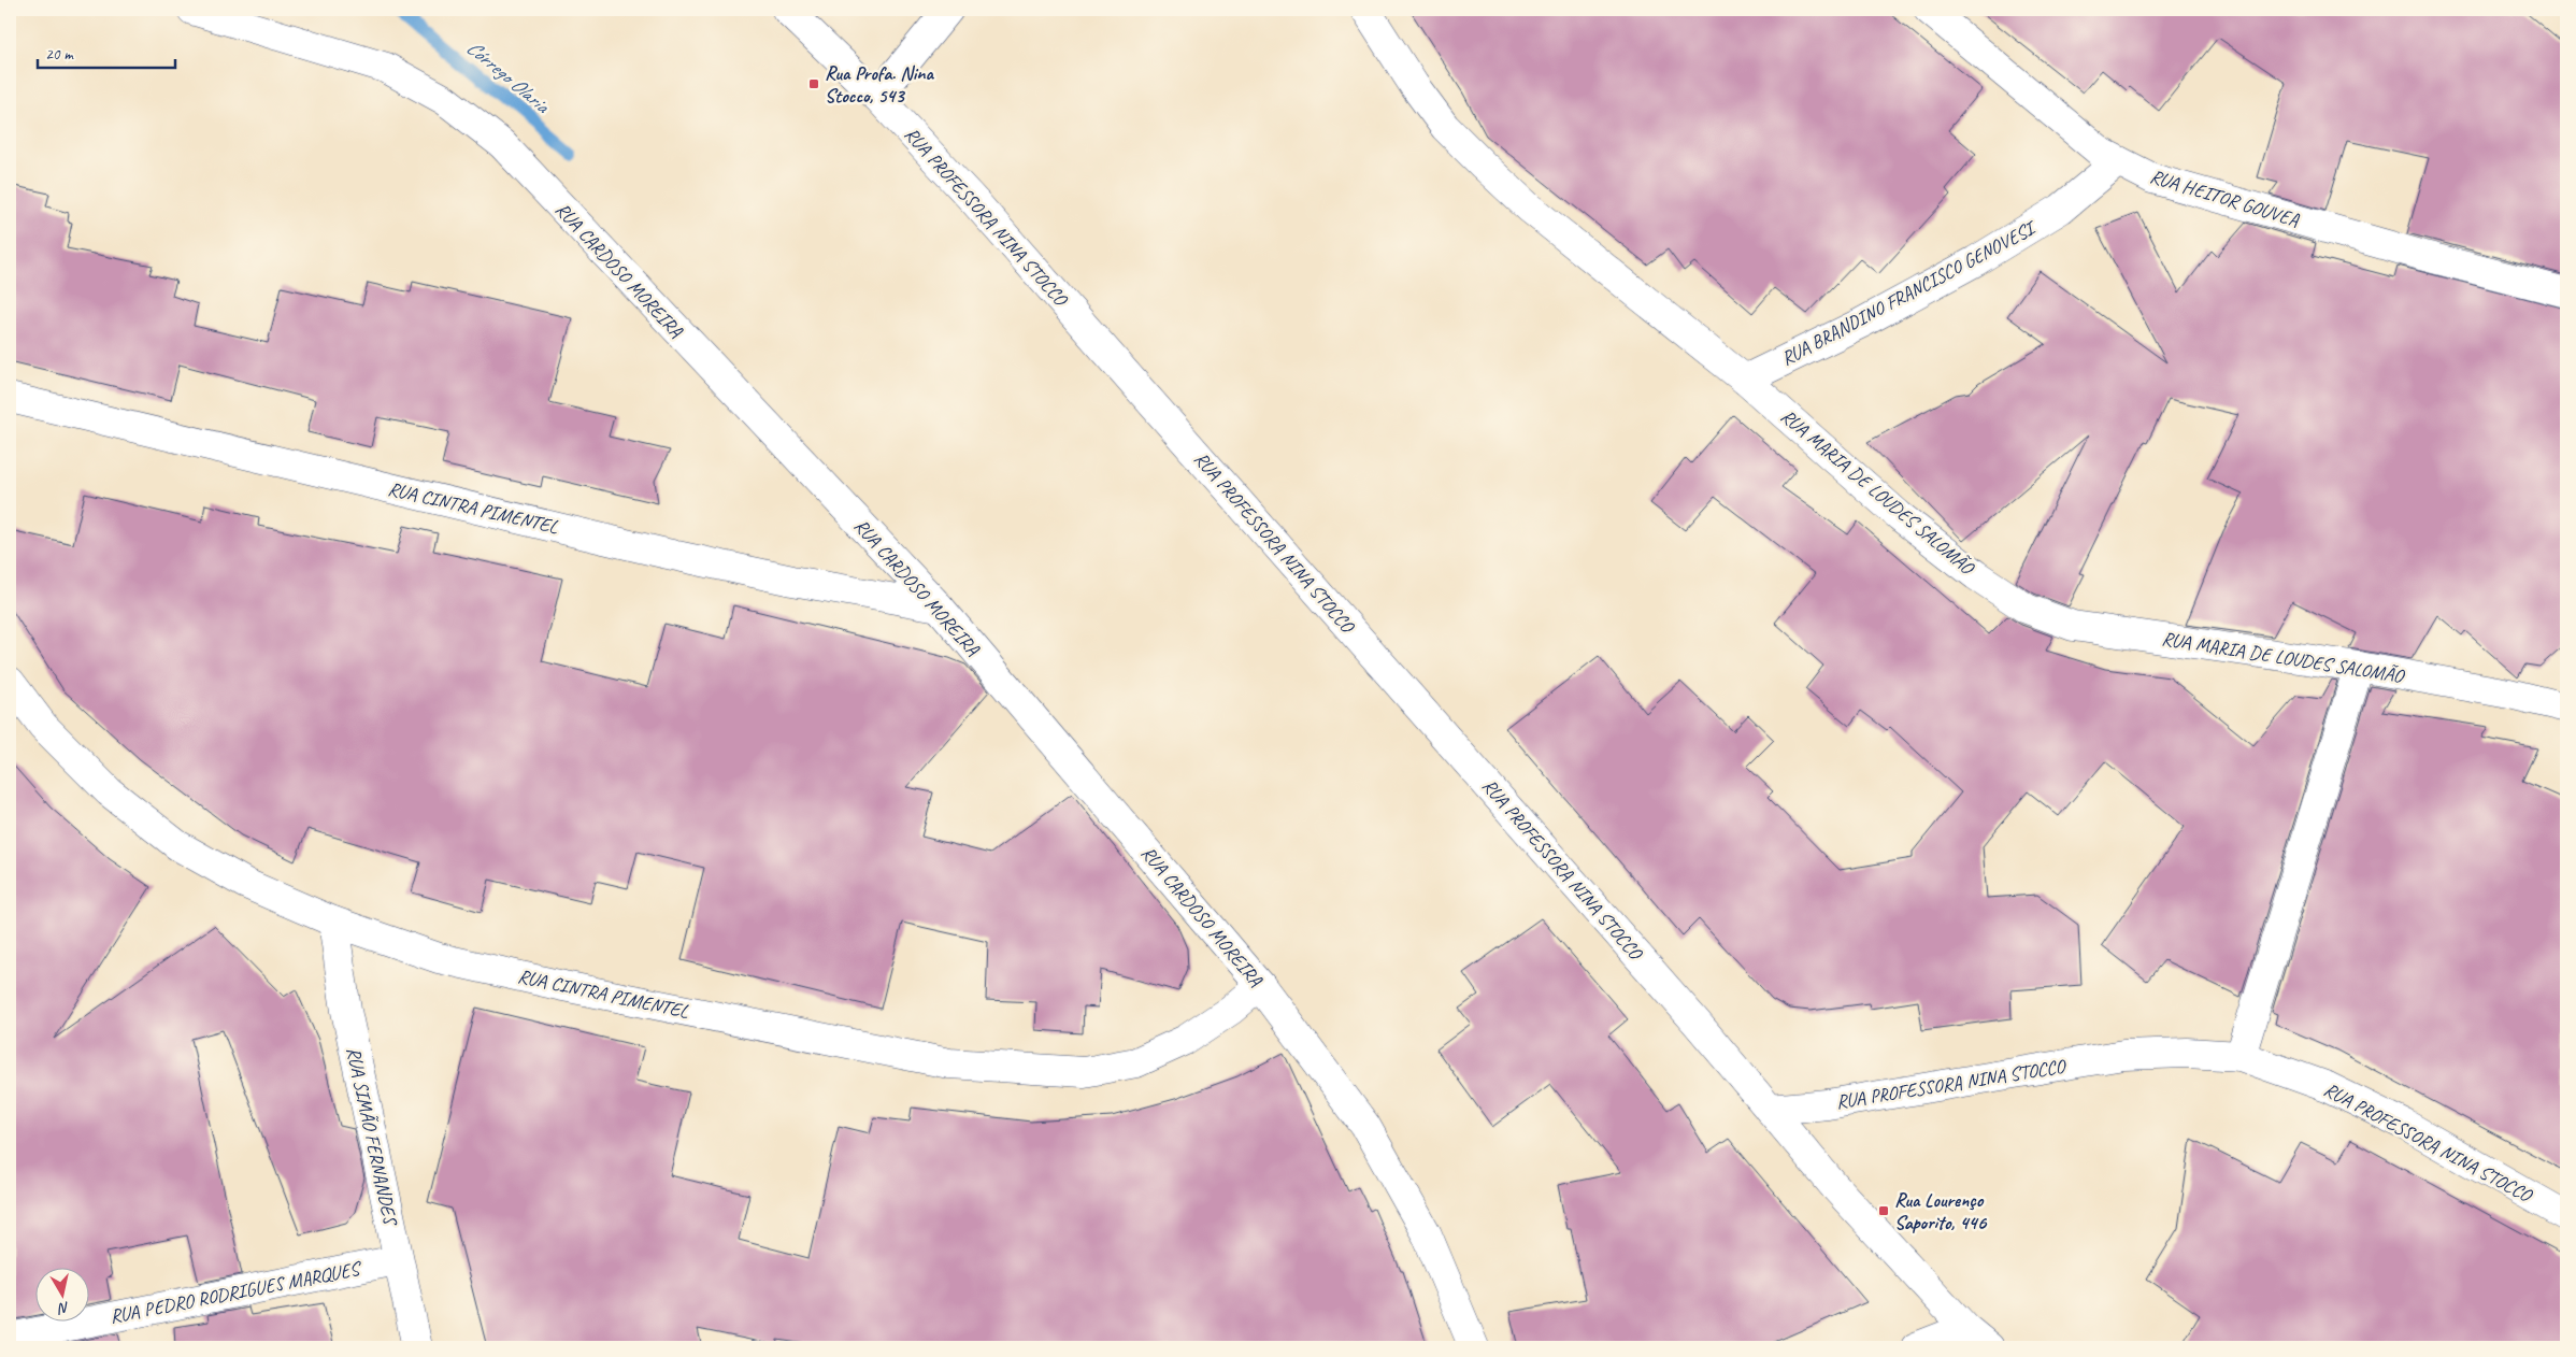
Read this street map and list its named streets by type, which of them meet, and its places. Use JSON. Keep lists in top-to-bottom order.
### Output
{
  "streets": {
    "street": [
      "RUA HEITOR GOUVEA",
      "RUA PROFESSORA NINA STOCCO",
      "RUA CARDOSO MOREIRA",
      "RUA BRANDINO FRANCISCO GENOVESI",
      "RUA MARIA DE LOUDES SALOMÃO",
      "RUA CINTRA PIMENTEL",
      "RUA SIMÃO FERNANDES",
      "RUA PEDRO RODRIGUES MARQUES"
    ]
  },
  "crossings": [
    ["RUA HEITOR GOUVEA", "RUA BRANDINO FRANCISCO GENOVESI"],
    ["RUA CARDOSO MOREIRA", "RUA CINTRA PIMENTEL"],
    ["RUA BRANDINO FRANCISCO GENOVESI", "RUA MARIA DE LOUDES SALOMÃO"],
    ["RUA CINTRA PIMENTEL", "RUA SIMÃO FERNANDES"],
    ["RUA SIMÃO FERNANDES", "RUA PEDRO RODRIGUES MARQUES"]
  ],
  "water": ["Córrego Olaria"],
  "places": {
    "transit": ["Rua Profa. Nina Stocco, 543", "Rua Lourenço Saporito, 446"]
  },
  "scale_bar": "20 m",
  "north": "bottom"
}
